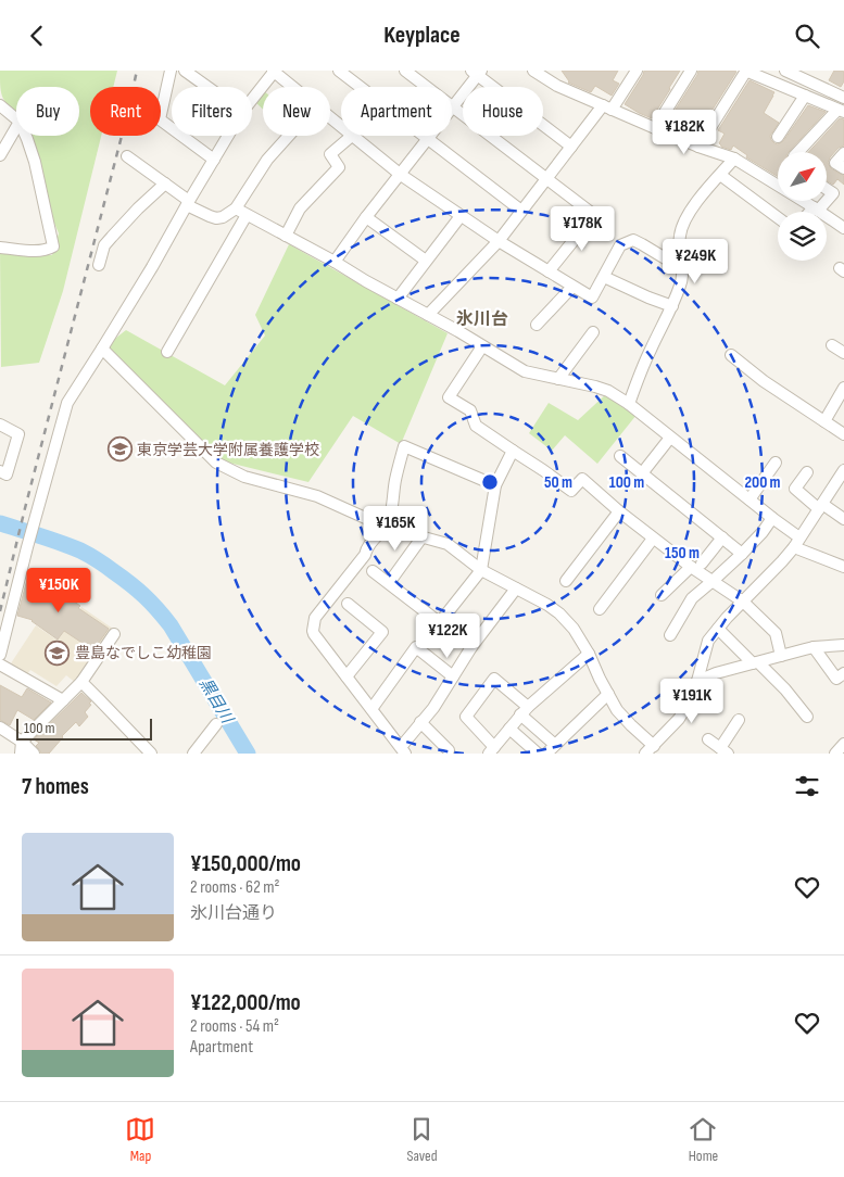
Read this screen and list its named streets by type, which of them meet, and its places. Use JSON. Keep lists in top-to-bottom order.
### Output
{
  "districts": ["氷川台"],
  "water": ["黒目川"],
  "places": {
    "school or university": ["東京学芸大学附属養護学校", "豊島なでしこ幼稚園"]
  },
  "scale_bar": "100 m",
  "north": "top right",
  "page": {
    "header": "Keyplace",
    "chip": [
      "Buy",
      "Rent",
      "Filters",
      "New",
      "Apartment",
      "House"
    ],
    "price": [
      "¥182K",
      "¥178K",
      "¥249K",
      "¥165K",
      "¥150K",
      "¥122K",
      "¥191K"
    ],
    "scale": "100 m",
    "heading": "7 homes",
    "list": [
      {
        "name": "¥150,000/mo",
        "note": "2 rooms · 62 m² · 氷川台通り"
      },
      {
        "name": "¥122,000/mo",
        "note": "2 rooms · 54 m² · Apartment"
      }
    ],
    "tabs": ["Map", "Saved", "Home"]
  },
  "rings": [
    "50 m",
    "100 m",
    "200 m",
    "150 m"
  ]
}
